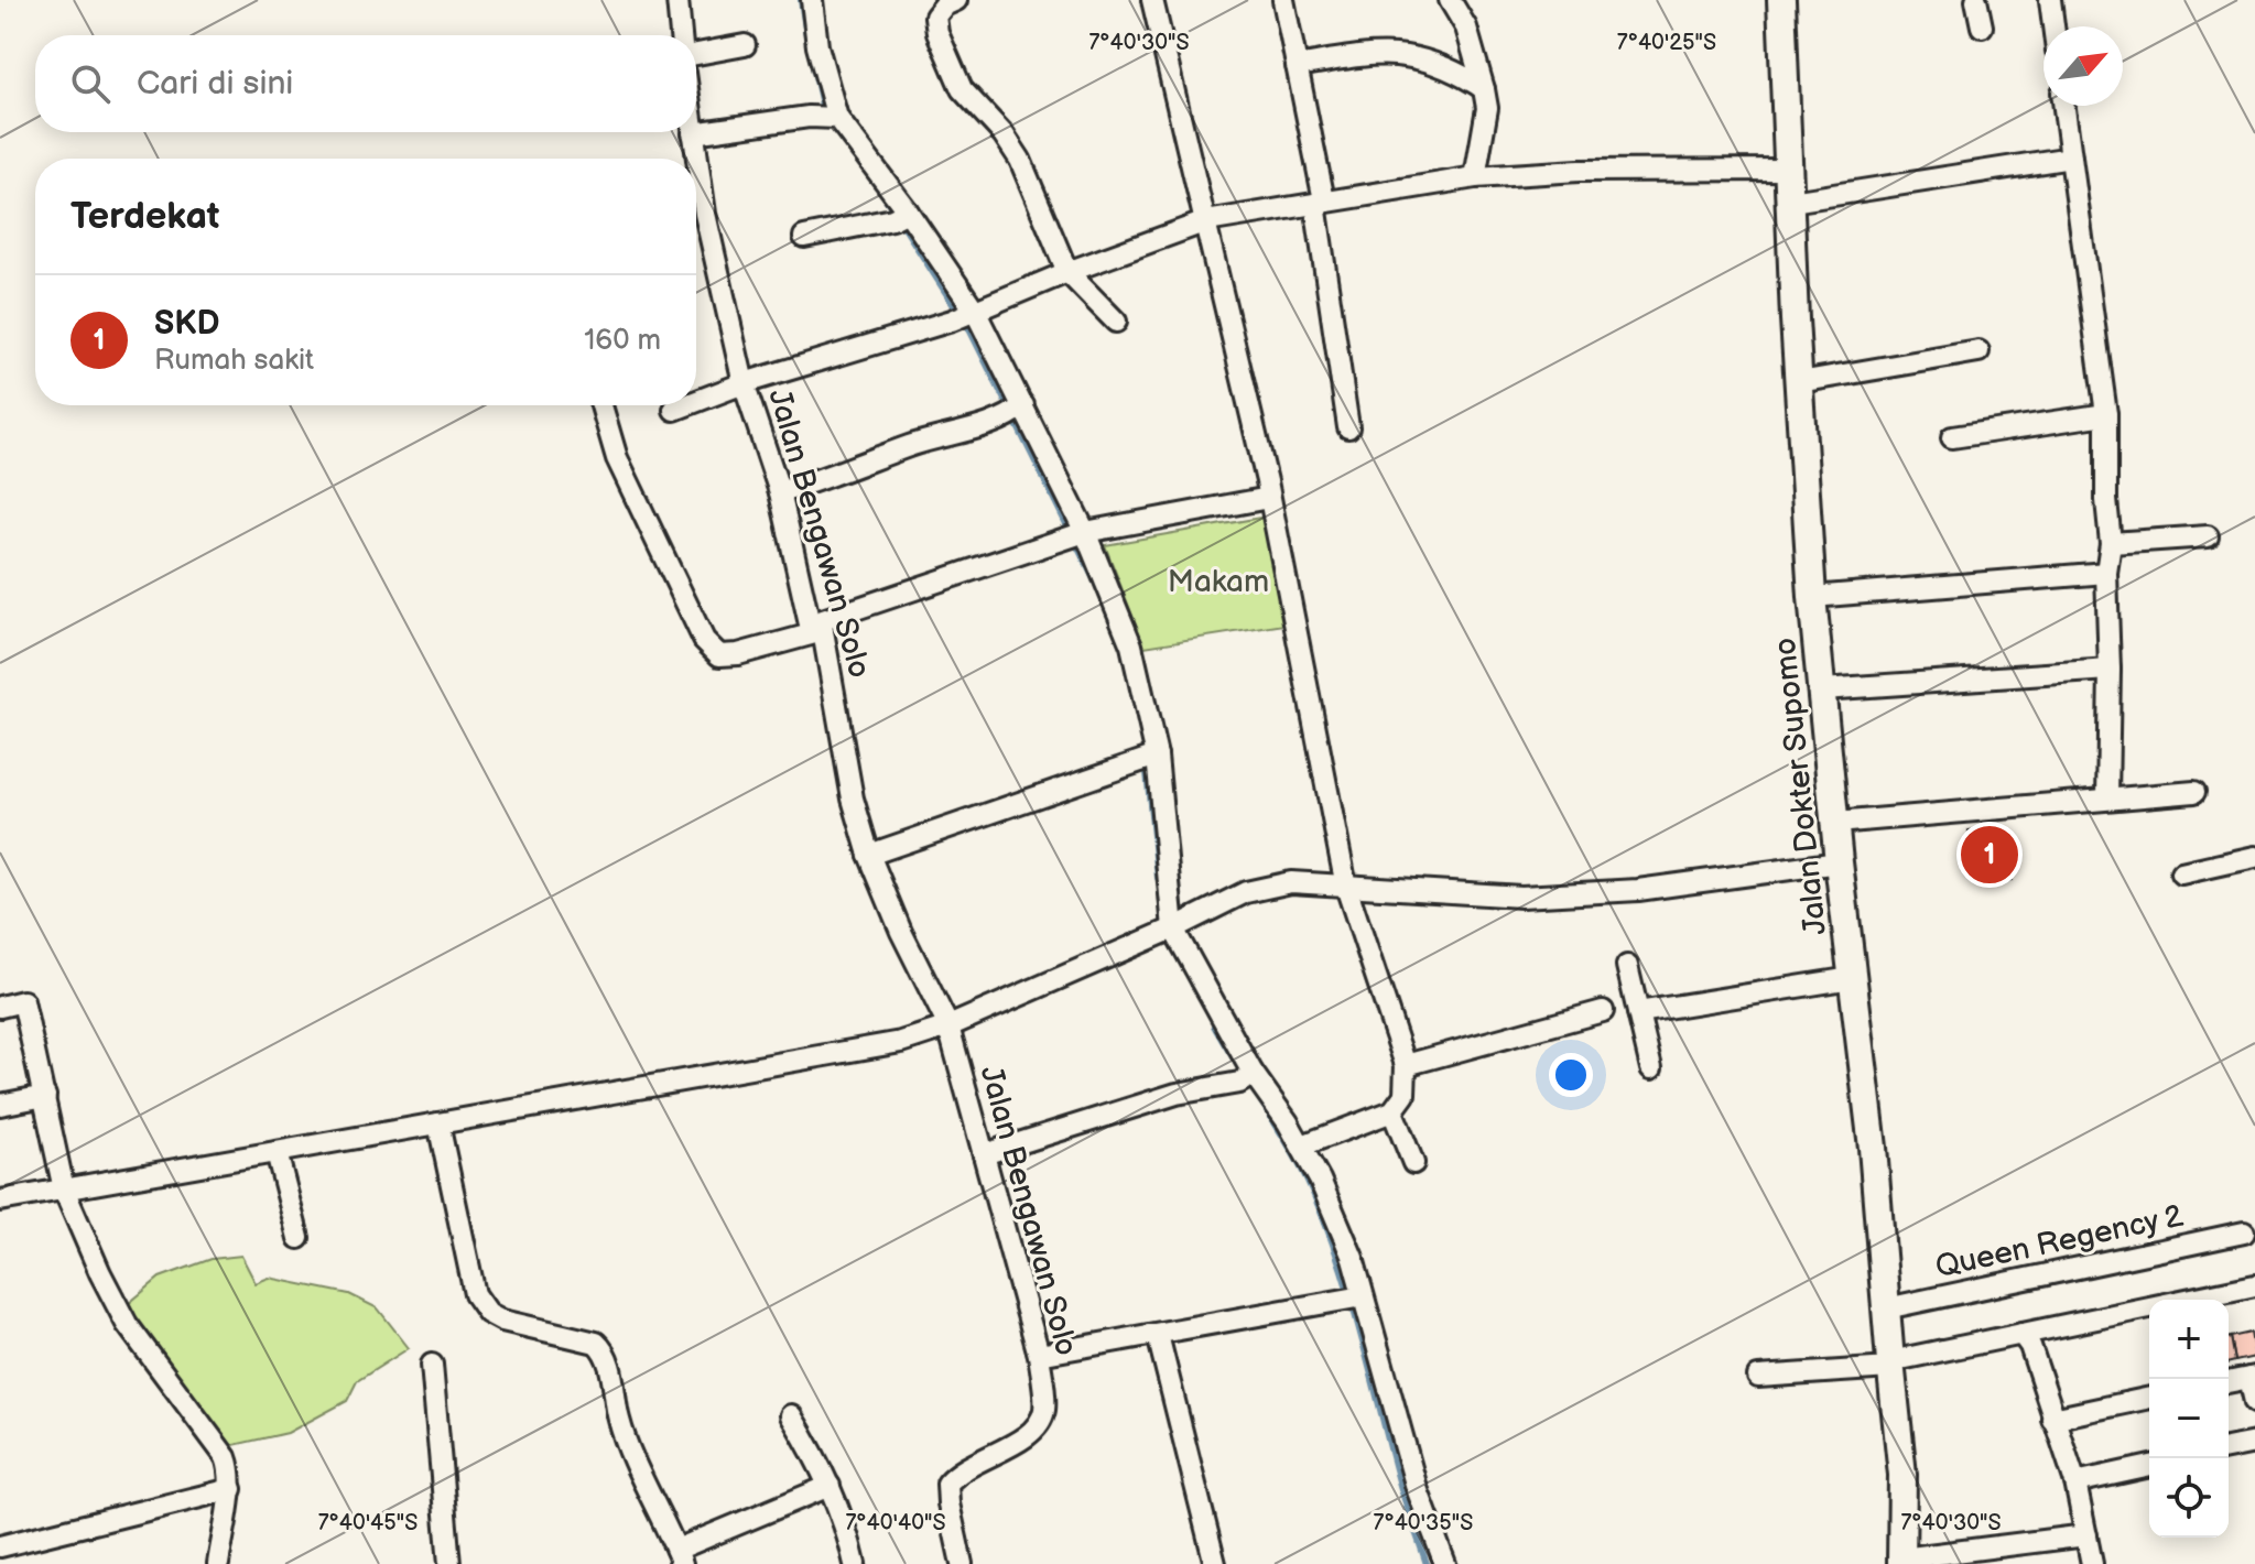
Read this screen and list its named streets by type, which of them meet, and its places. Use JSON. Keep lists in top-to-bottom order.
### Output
{
  "streets": {
    "street": ["Jalan Bengawan Solo", "Jalan Dokter Supomo", "Queen Regency 2"]
  },
  "crossings": [
    ["Jalan Dokter Supomo", "Queen Regency 2"]
  ],
  "parks": ["Makam"],
  "north": "top right",
  "page": {
    "search": "Cari di sini",
    "heading": "Terdekat",
    "list": [
      {
        "mark": "1",
        "name": "SKD",
        "note": "Rumah sakit",
        "value": "160 m"
      }
    ],
    "pins": "1",
    "map_buttons": ["+", "−"]
  },
  "coordinates": [
    "7°40'30\"S",
    "7°40'25\"S",
    "7°40'45\"S",
    "7°40'40\"S",
    "7°40'35\"S"
  ]
}
